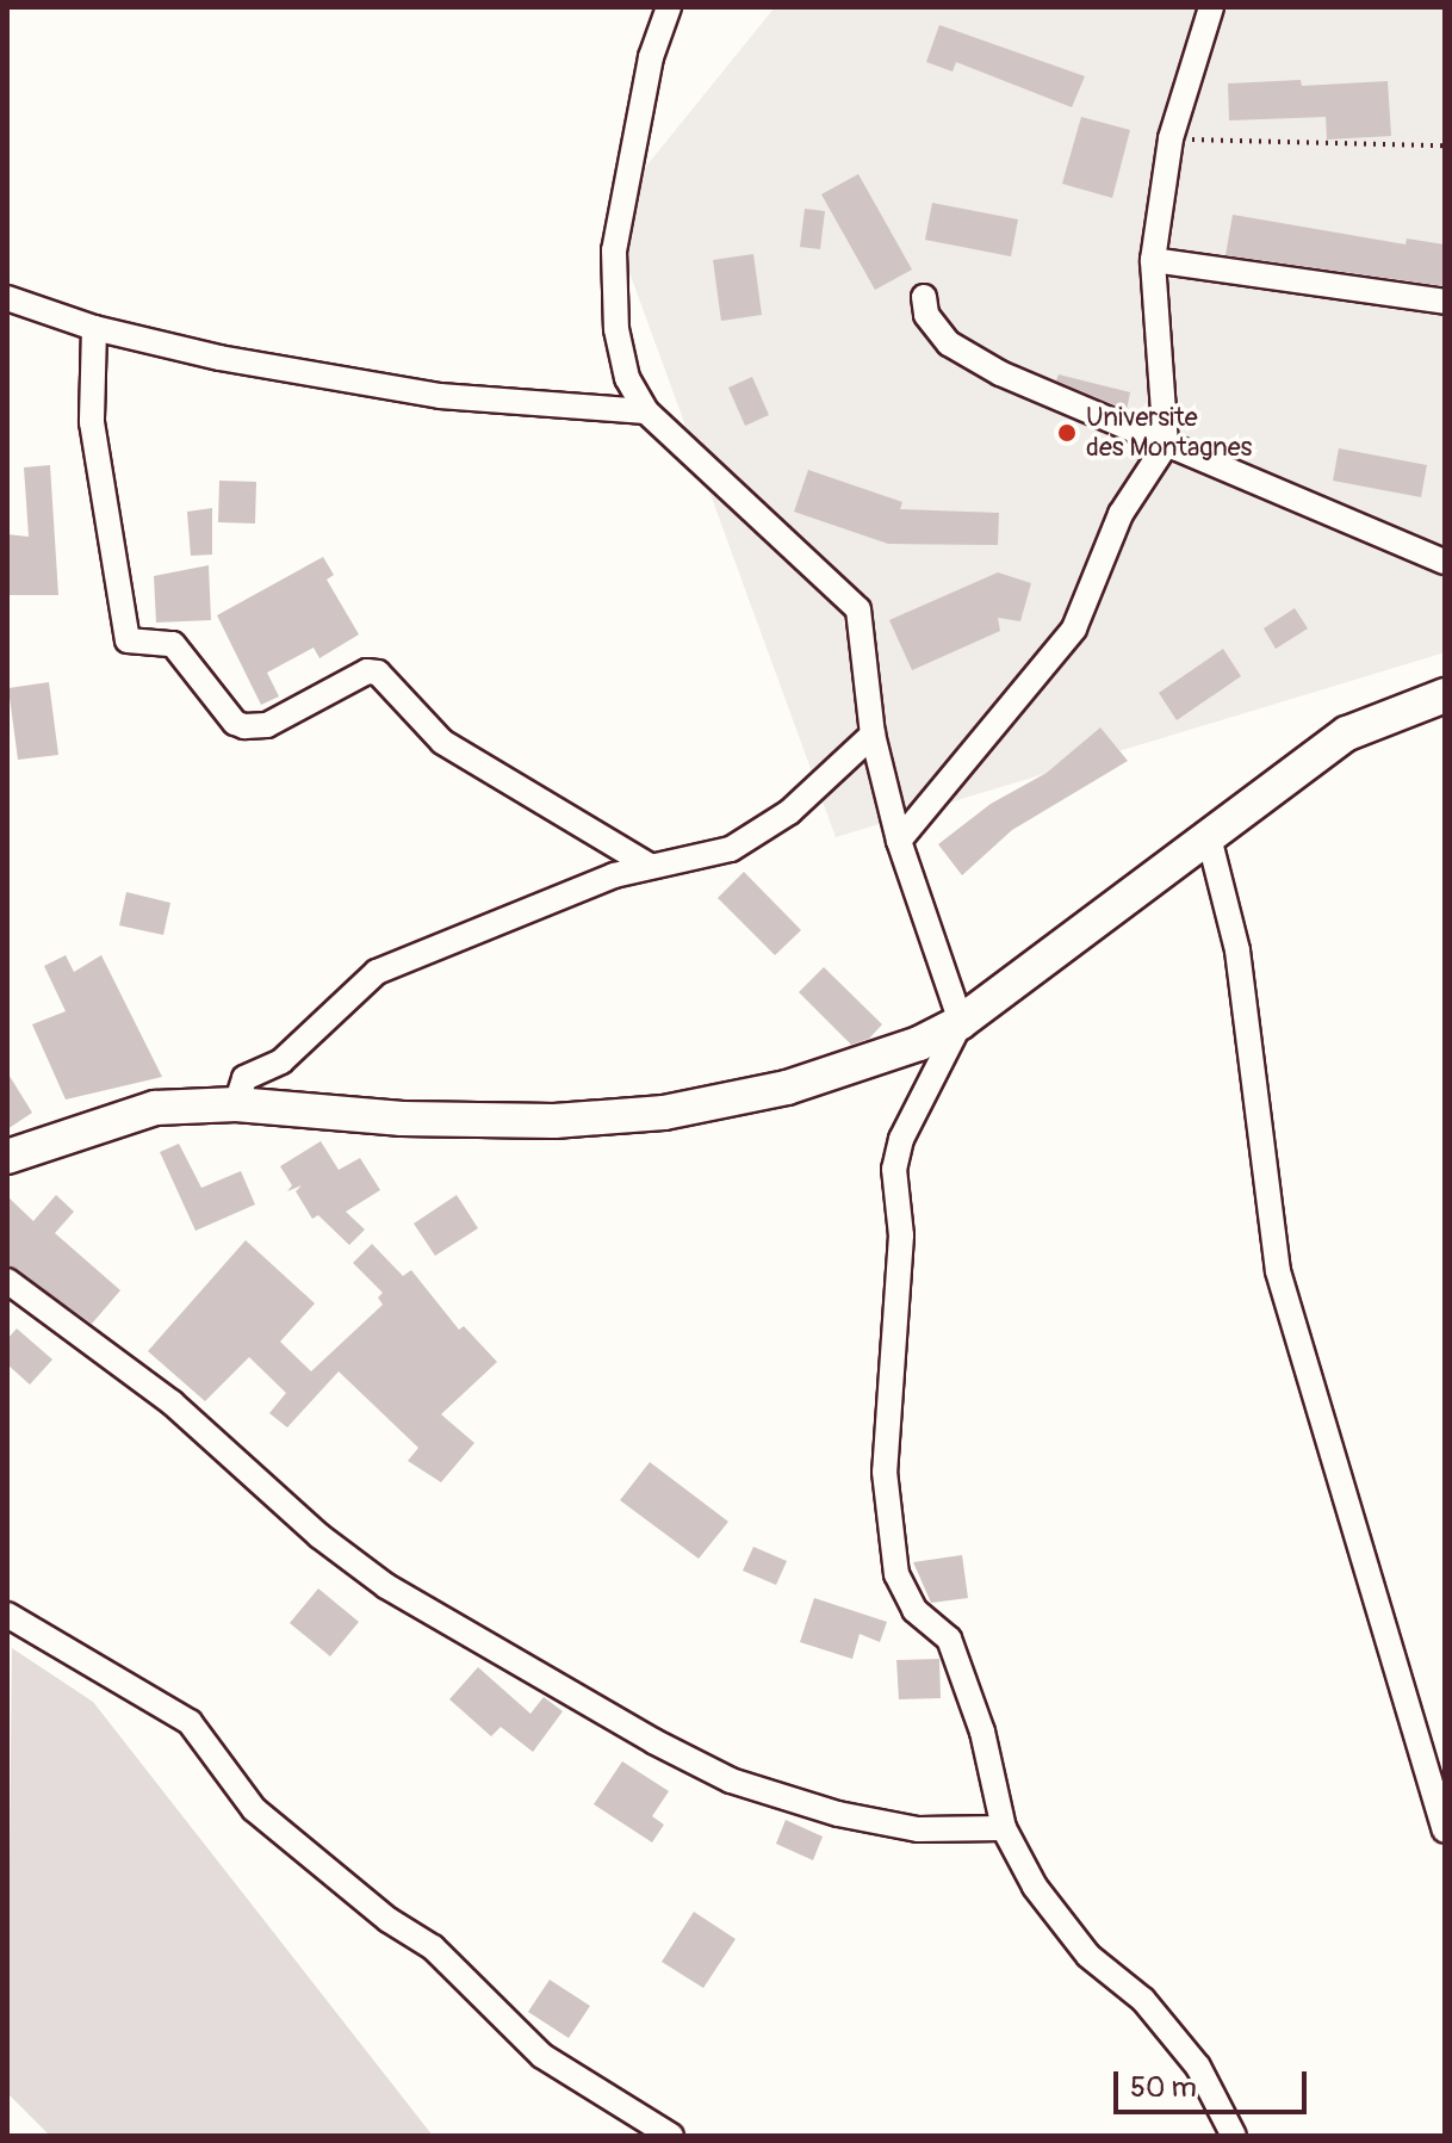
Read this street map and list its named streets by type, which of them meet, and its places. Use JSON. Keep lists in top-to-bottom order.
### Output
{
  "places": ["Universite des Montagnes"],
  "scale_bar": "50 m"
}
